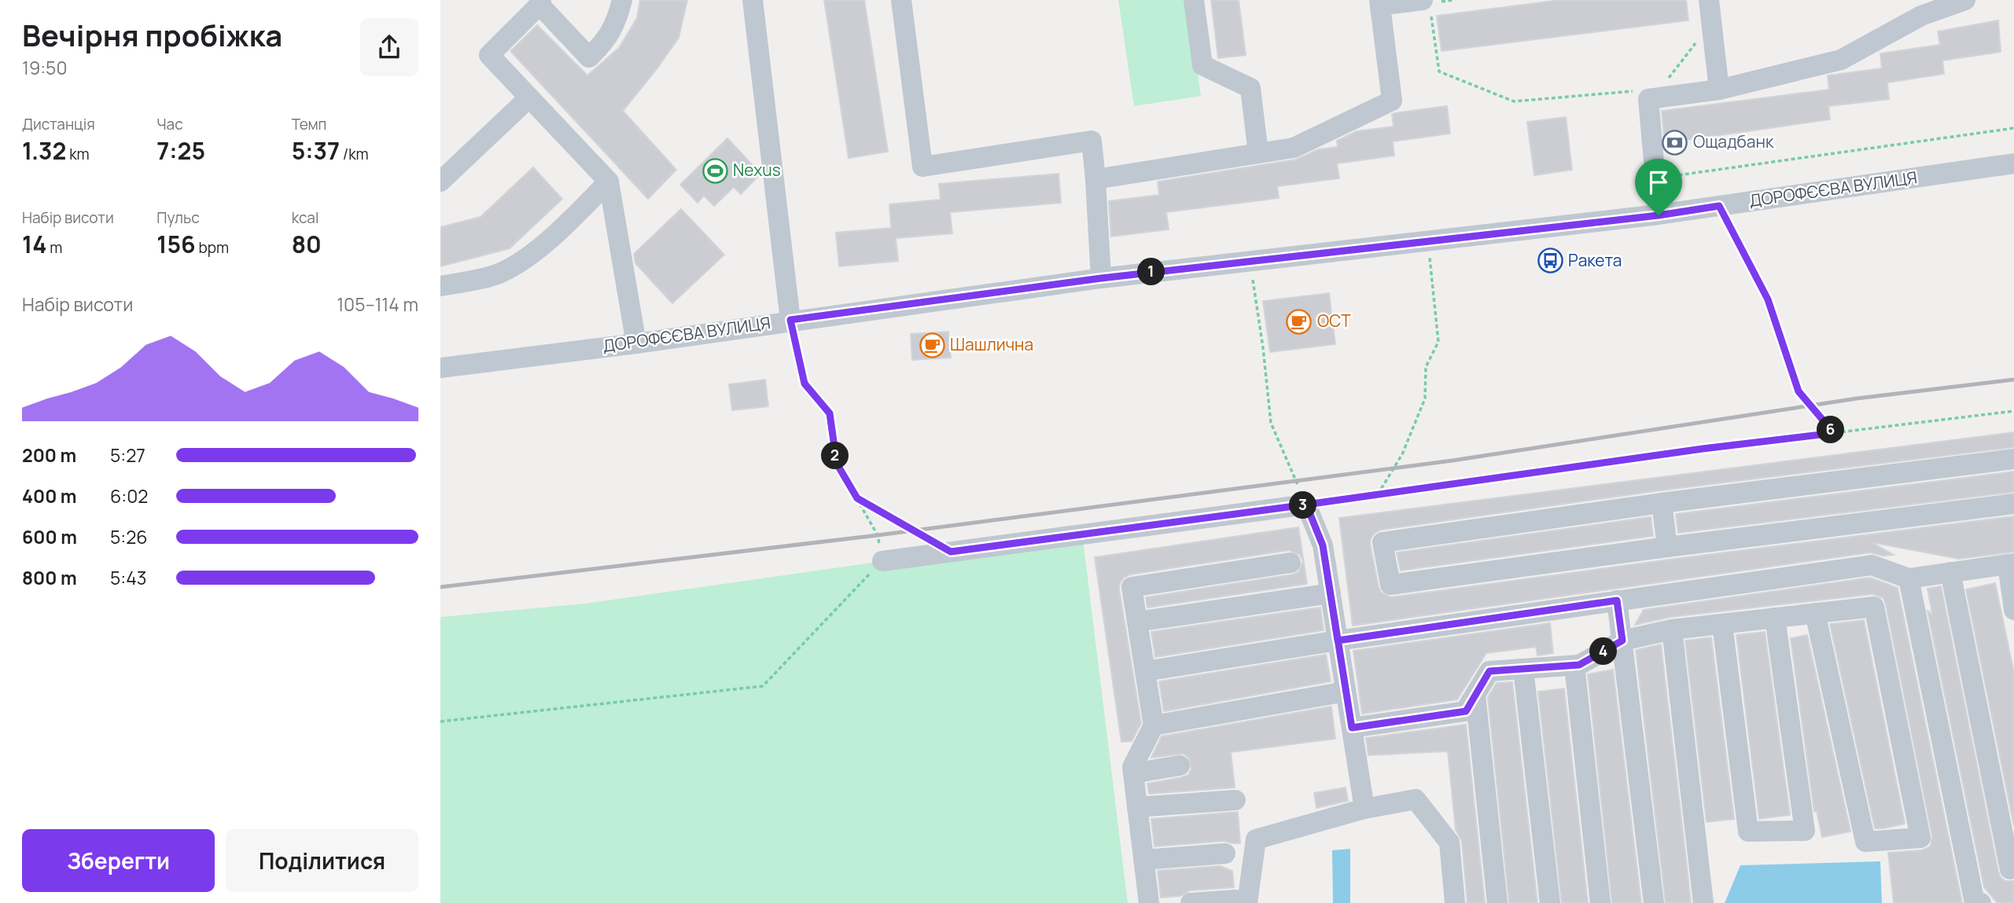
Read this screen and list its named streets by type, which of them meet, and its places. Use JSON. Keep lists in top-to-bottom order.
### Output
{
  "streets": {
    "street": ["ДОРОФЄЄВА ВУЛИЦЯ"]
  },
  "places": {
    "bank": ["Ощадбанк"],
    "sports": ["Nexus"],
    "bus stop": ["Ракета"],
    "cafe": ["ОСТ", "Шашлична"]
  },
  "page": {
    "heading": ["Вечірня пробіжка", "19:50"],
    "stats": [
      ["Дистанція", "1.32 km"],
      ["Час", "7:25"],
      ["Темп", "5:37 /km"],
      ["Набір висоти", "14 m"],
      ["Пульс", "156 bpm"],
      ["kcal", "80"]
    ],
    "pins": [
      "1",
      "6",
      "2",
      "3",
      "4"
    ],
    "chart": ["Набір висоти", "105–114 m"],
    "list": [
      {
        "name": "200 m",
        "note": "5:27"
      },
      {
        "name": "400 m",
        "note": "6:02"
      },
      {
        "name": "600 m",
        "note": "5:26"
      },
      {
        "name": "800 m",
        "note": "5:43"
      }
    ],
    "buttons": ["Зберегти", "Поділитися"]
  }
}
